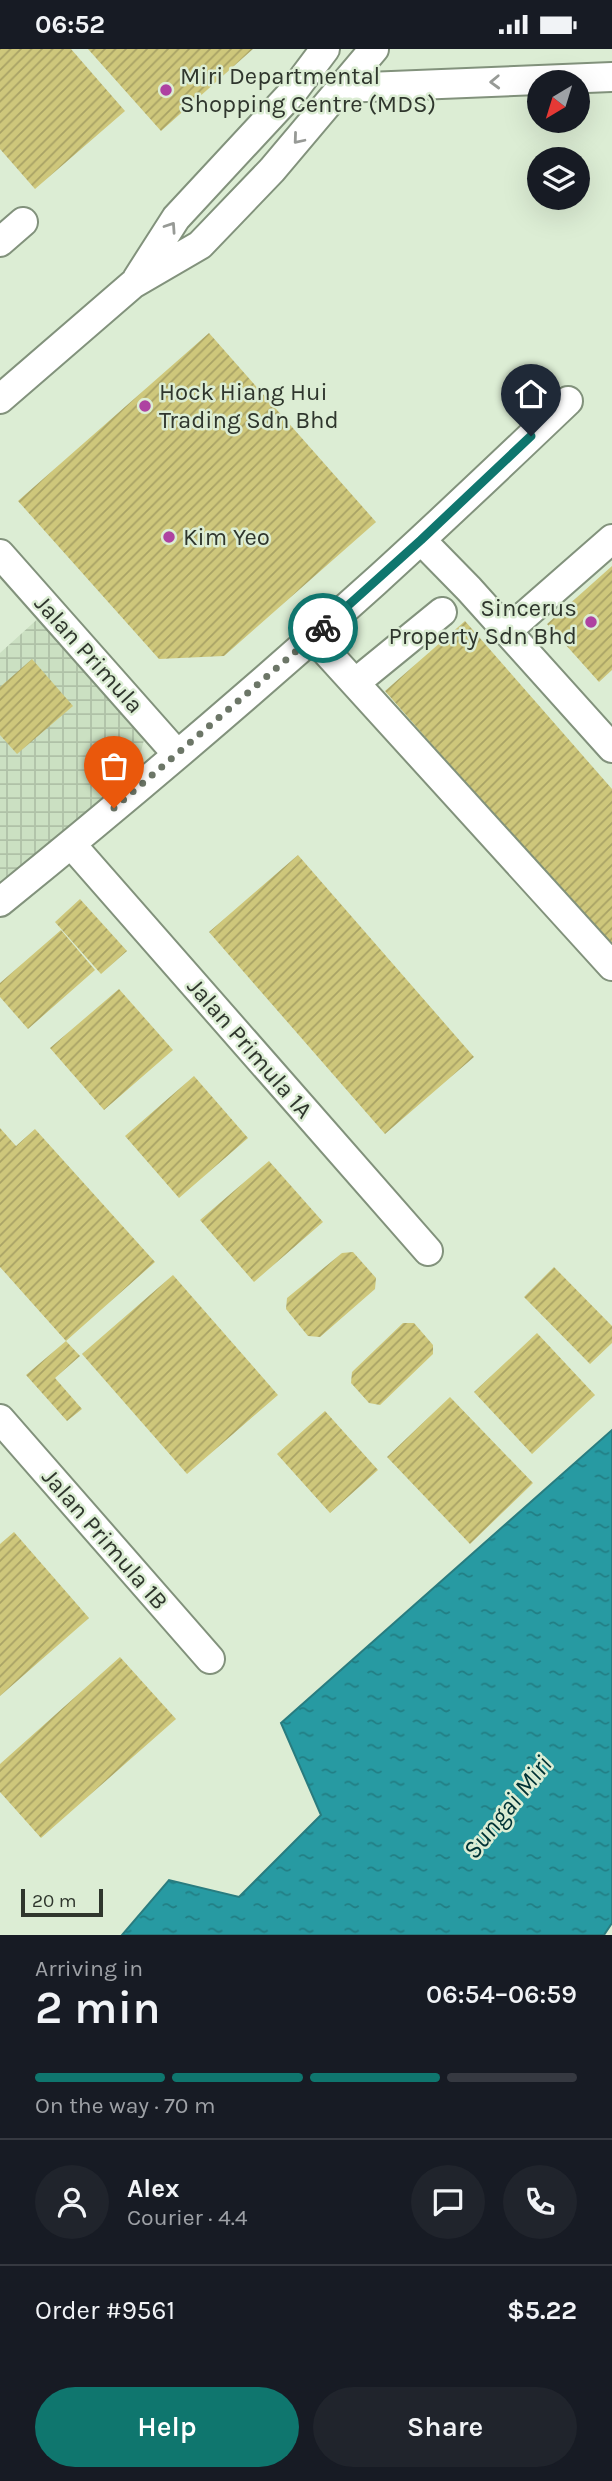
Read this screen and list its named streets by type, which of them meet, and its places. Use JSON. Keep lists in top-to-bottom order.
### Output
{
  "streets": {
    "street": ["Jalan Primula", "Jalan Primula 1A", "Jalan Primula 1B"]
  },
  "water": ["Sungai Miri"],
  "places": [
    "Miri Departmental Shopping Centre (MDS)",
    "Hock Hiang Hui Trading Sdn Bhd",
    "Kim Yeo",
    "Sincerus Property Sdn Bhd"
  ],
  "scale_bar": "20 m",
  "north": "bottom left",
  "page": {
    "status": "06:52",
    "scale": "20 m",
    "heading": ["2 min", "Arriving in", "06:54–06:59"],
    "panel": [
      "Alex",
      "Courier · 4.4",
      "Order #9561",
      "$5.22"
    ],
    "bar": "On the way · 70 m",
    "buttons": ["Help", "Share"]
  }
}
